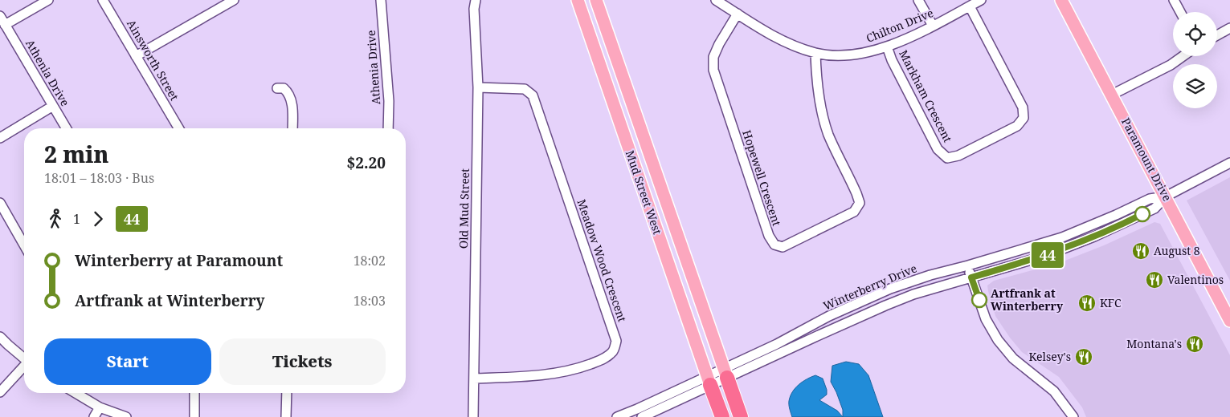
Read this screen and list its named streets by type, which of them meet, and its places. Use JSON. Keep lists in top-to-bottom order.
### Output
{
  "streets": {
    "main road": ["Paramount Drive", "Mud Street West"],
    "street": [
      "Chilton Drive",
      "Ainsworth Street",
      "Athenia Drive",
      "Markham Crescent",
      "Hopewell Crescent",
      "Old Mud Street",
      "Meadow Wood Crescent",
      "Winterberry Drive"
    ]
  },
  "crossings": [
    ["Chilton Drive", "Markham Crescent"],
    ["Chilton Drive", "Hopewell Crescent"],
    ["Paramount Drive", "Winterberry Drive"],
    ["Mud Street West", "Winterberry Drive"],
    ["Old Mud Street", "Meadow Wood Crescent"]
  ],
  "places": {
    "restaurant": [
      "August 8",
      "Valentinos",
      "KFC",
      "Montana's",
      "Kelsey's"
    ],
    "other": ["Artfrank at Winterberry"]
  },
  "lines": ["bus line 44"],
  "page": {
    "on_map": "44",
    "heading": ["2 min", "18:01 – 18:03 · Bus", "$2.20"],
    "legs": ["1", "44"],
    "list": [
      {
        "name": "Winterberry at Paramount",
        "value": "18:02"
      },
      {
        "name": "Artfrank at Winterberry",
        "value": "18:03"
      }
    ],
    "buttons": ["Start", "Tickets"]
  }
}
